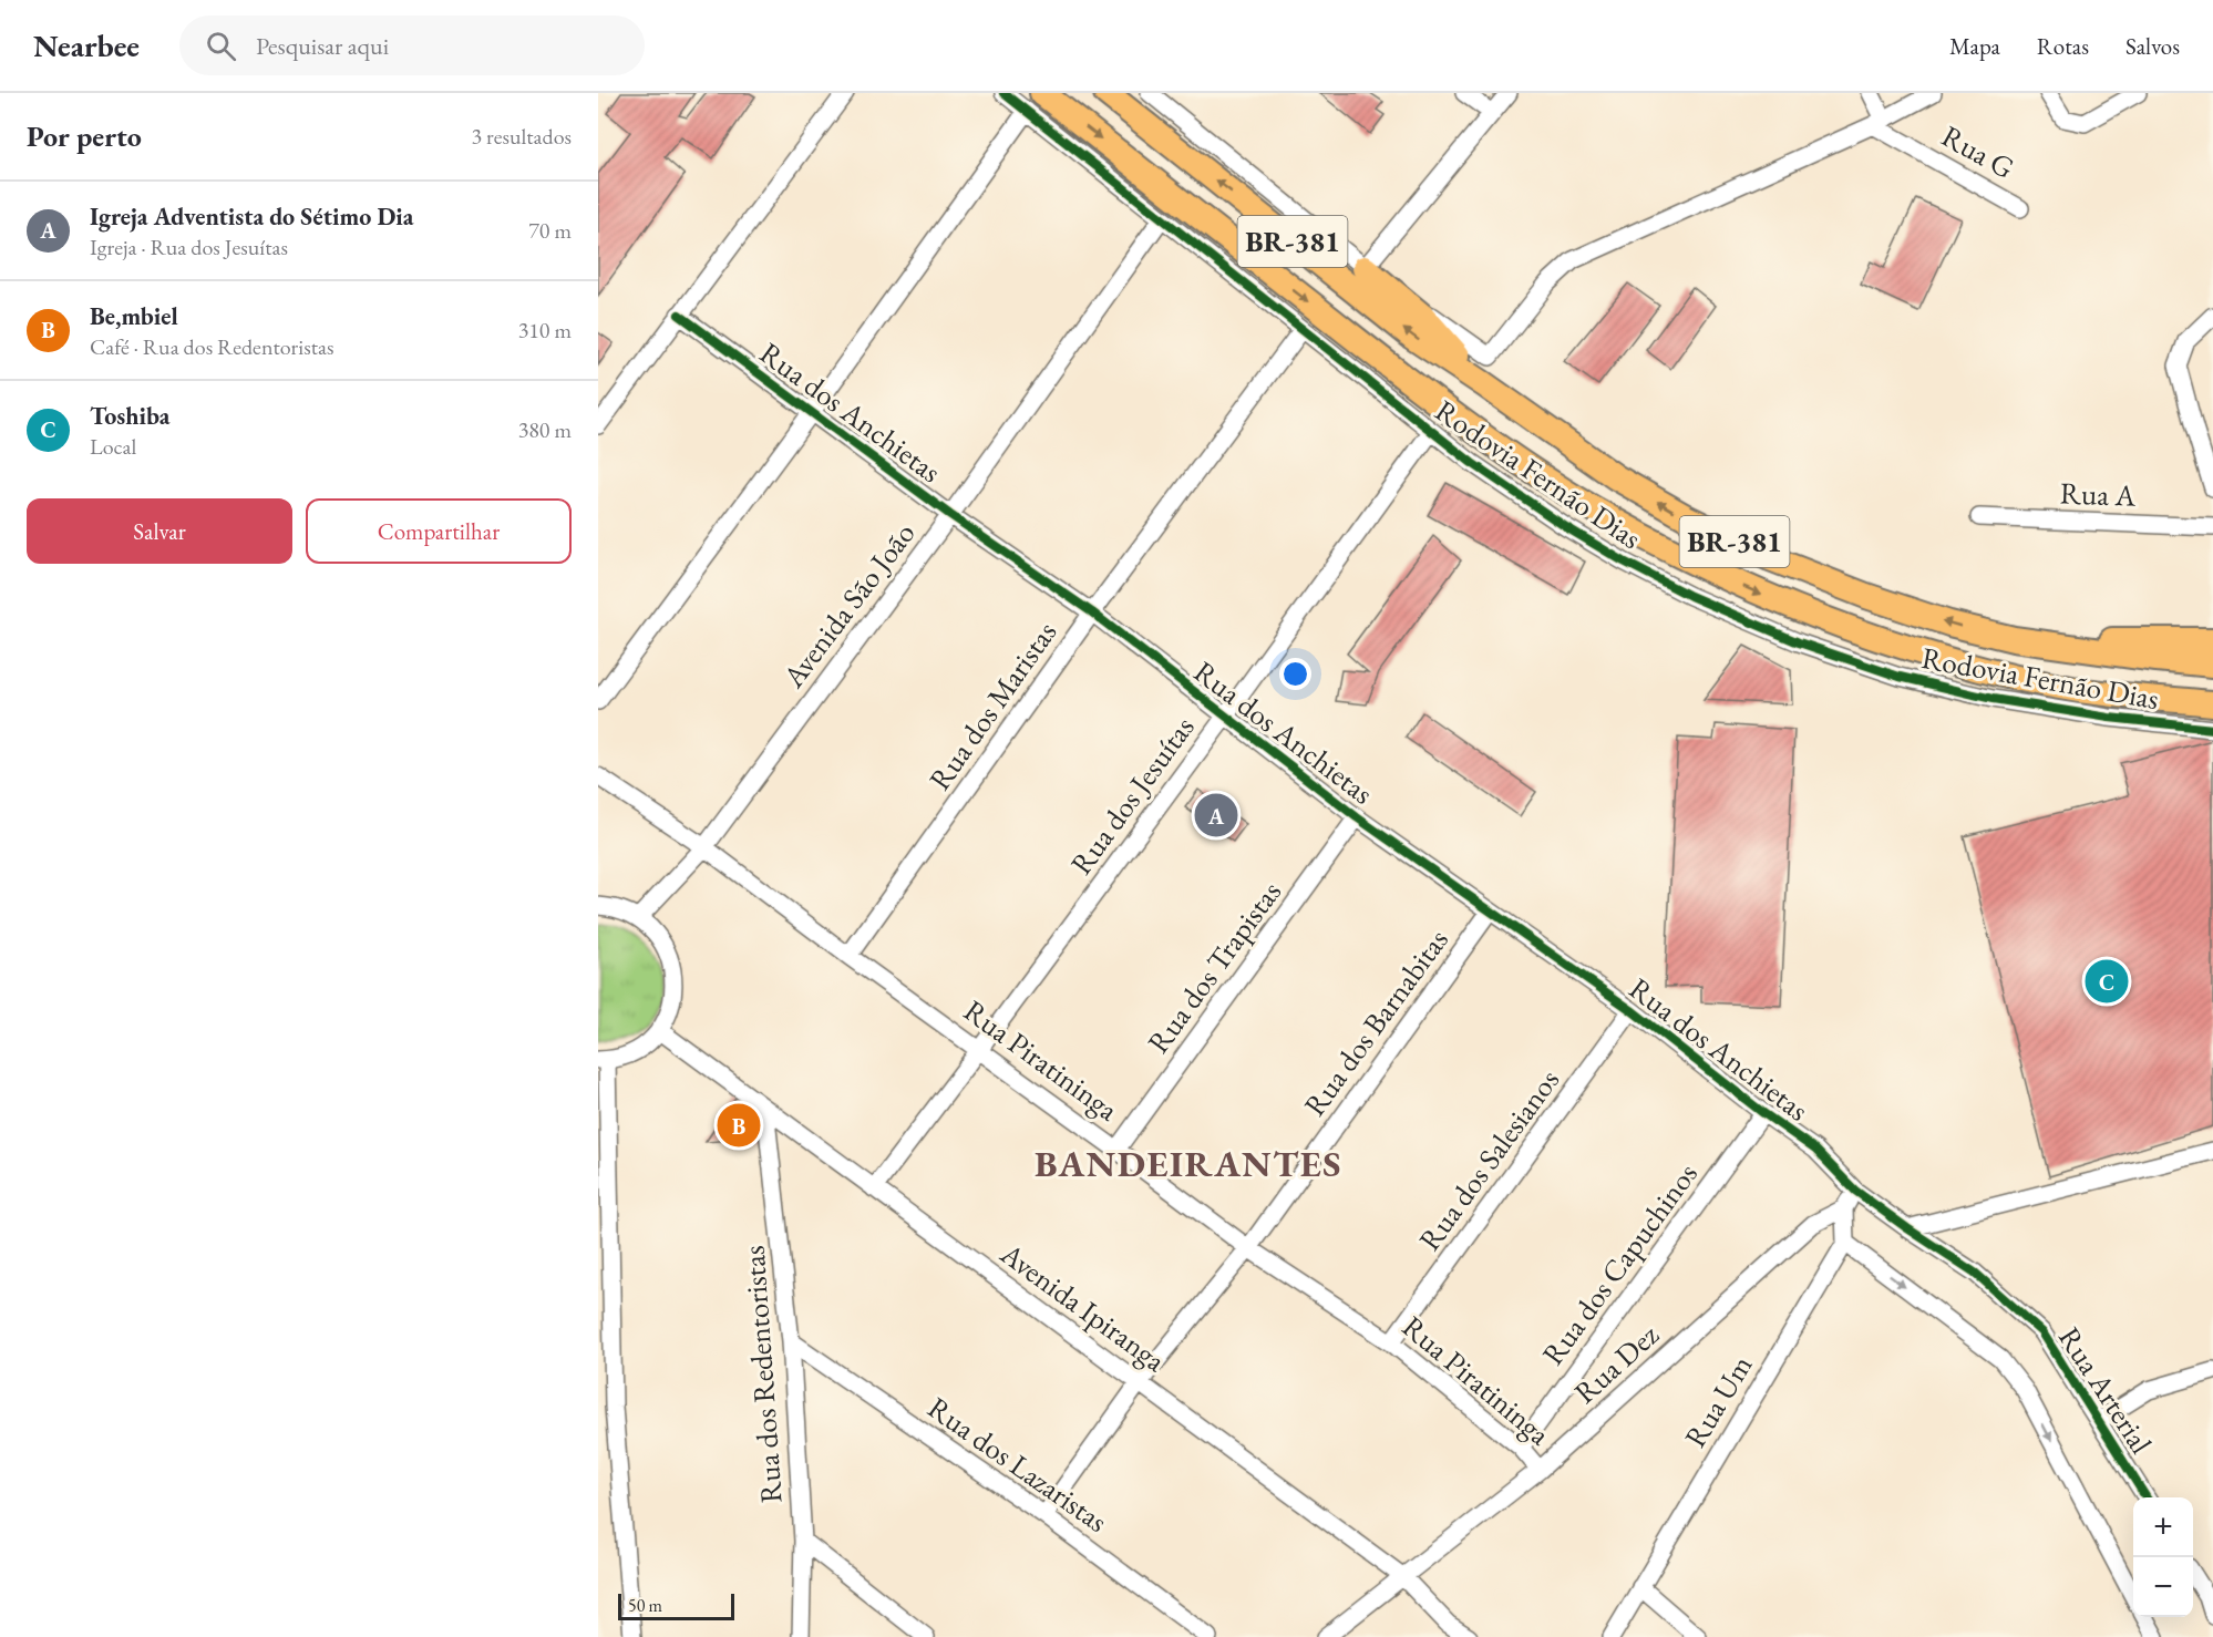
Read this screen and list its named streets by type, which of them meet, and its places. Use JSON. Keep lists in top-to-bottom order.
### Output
{
  "streets": {
    "highway": ["BR-381", "Rodovia Fernão Dias"],
    "street": [
      "Rua G",
      "Rua dos Anchietas",
      "Rua A",
      "Avenida São João",
      "Rua dos Maristas",
      "Rua dos Jesuítas",
      "Rua dos Trapistas",
      "Rua dos Barnabitas",
      "Rua Piratininga",
      "Rua dos Salesianos",
      "Rua dos Capuchinos",
      "Avenida Ipiranga",
      "Rua Dez",
      "Rua dos Redentoristas",
      "Rua Arterial",
      "Rua Um",
      "Rua dos Lazaristas"
    ]
  },
  "crossings": [
    ["BR-381", "Rodovia Fernão Dias"],
    ["Rua dos Anchietas", "Avenida São João"],
    ["Rua dos Anchietas", "Rua dos Maristas"],
    ["Rua dos Anchietas", "Rua dos Jesuítas"],
    ["Rua dos Anchietas", "Rua dos Trapistas"],
    ["Rua dos Anchietas", "Rua dos Barnabitas"],
    ["Rua dos Anchietas", "Rua dos Salesianos"],
    ["Rua dos Anchietas", "Rua dos Capuchinos"],
    ["Rua dos Anchietas", "Rua Arterial"],
    ["Rodovia Fernão Dias", "Avenida São João"],
    ["Rodovia Fernão Dias", "Rua dos Maristas"],
    ["Rodovia Fernão Dias", "Rua dos Jesuítas"],
    ["Avenida São João", "Rua Piratininga"],
    ["Rua dos Maristas", "Rua Piratininga"],
    ["Rua dos Jesuítas", "Rua Piratininga"],
    ["Rua dos Jesuítas", "Avenida Ipiranga"],
    ["Rua dos Trapistas", "Rua Piratininga"],
    ["Rua dos Barnabitas", "Rua Piratininga"],
    ["Rua dos Barnabitas", "Avenida Ipiranga"],
    ["Rua dos Barnabitas", "Rua dos Lazaristas"],
    ["Rua Piratininga", "Rua dos Salesianos"],
    ["Rua Piratininga", "Rua dos Capuchinos"],
    ["Rua Piratininga", "Rua Dez"],
    ["Avenida Ipiranga", "Rua Dez"],
    ["Avenida Ipiranga", "Rua dos Redentoristas"],
    ["Rua dos Redentoristas", "Rua dos Lazaristas"]
  ],
  "districts": ["BANDEIRANTES"],
  "scale_bar": "50 m",
  "page": {
    "header": "Nearbee",
    "search": "Pesquisar aqui",
    "nav": ["Mapa", "Rotas", "Salvos"],
    "heading": ["Por perto", "3 resultados"],
    "list": [
      {
        "mark": "A",
        "name": "Igreja Adventista do Sétimo Dia",
        "note": "Igreja · Rua dos Jesuítas",
        "value": "70 m"
      },
      {
        "mark": "B",
        "name": "Be,mbiel",
        "note": "Café · Rua dos Redentoristas",
        "value": "310 m"
      },
      {
        "mark": "C",
        "name": "Toshiba",
        "note": "Local",
        "value": "380 m"
      }
    ],
    "buttons": ["Salvar", "Compartilhar"],
    "pins": ["A", "C", "B"],
    "map_buttons": ["+", "−"],
    "scale": "50 m"
  }
}
